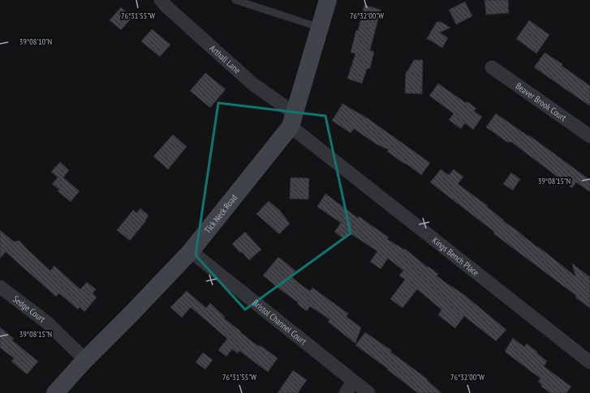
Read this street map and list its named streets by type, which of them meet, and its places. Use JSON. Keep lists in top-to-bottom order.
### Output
{
  "streets": {
    "street": [
      "Arthall Lane",
      "Beaver Brook Court",
      "Tick Neck Road",
      "Kings Bench Place",
      "Sedge Court",
      "Bristol Channel Court"
    ]
  },
  "crossings": [
    ["Arthall Lane", "Tick Neck Road"],
    ["Arthall Lane", "Kings Bench Place"],
    ["Tick Neck Road", "Kings Bench Place"],
    ["Tick Neck Road", "Sedge Court"],
    ["Tick Neck Road", "Bristol Channel Court"]
  ],
  "coordinates": [
    "76°31'55\"W",
    "76°32'00\"W",
    "39°08'10\"N",
    "39°08'15\"N"
  ]
}
